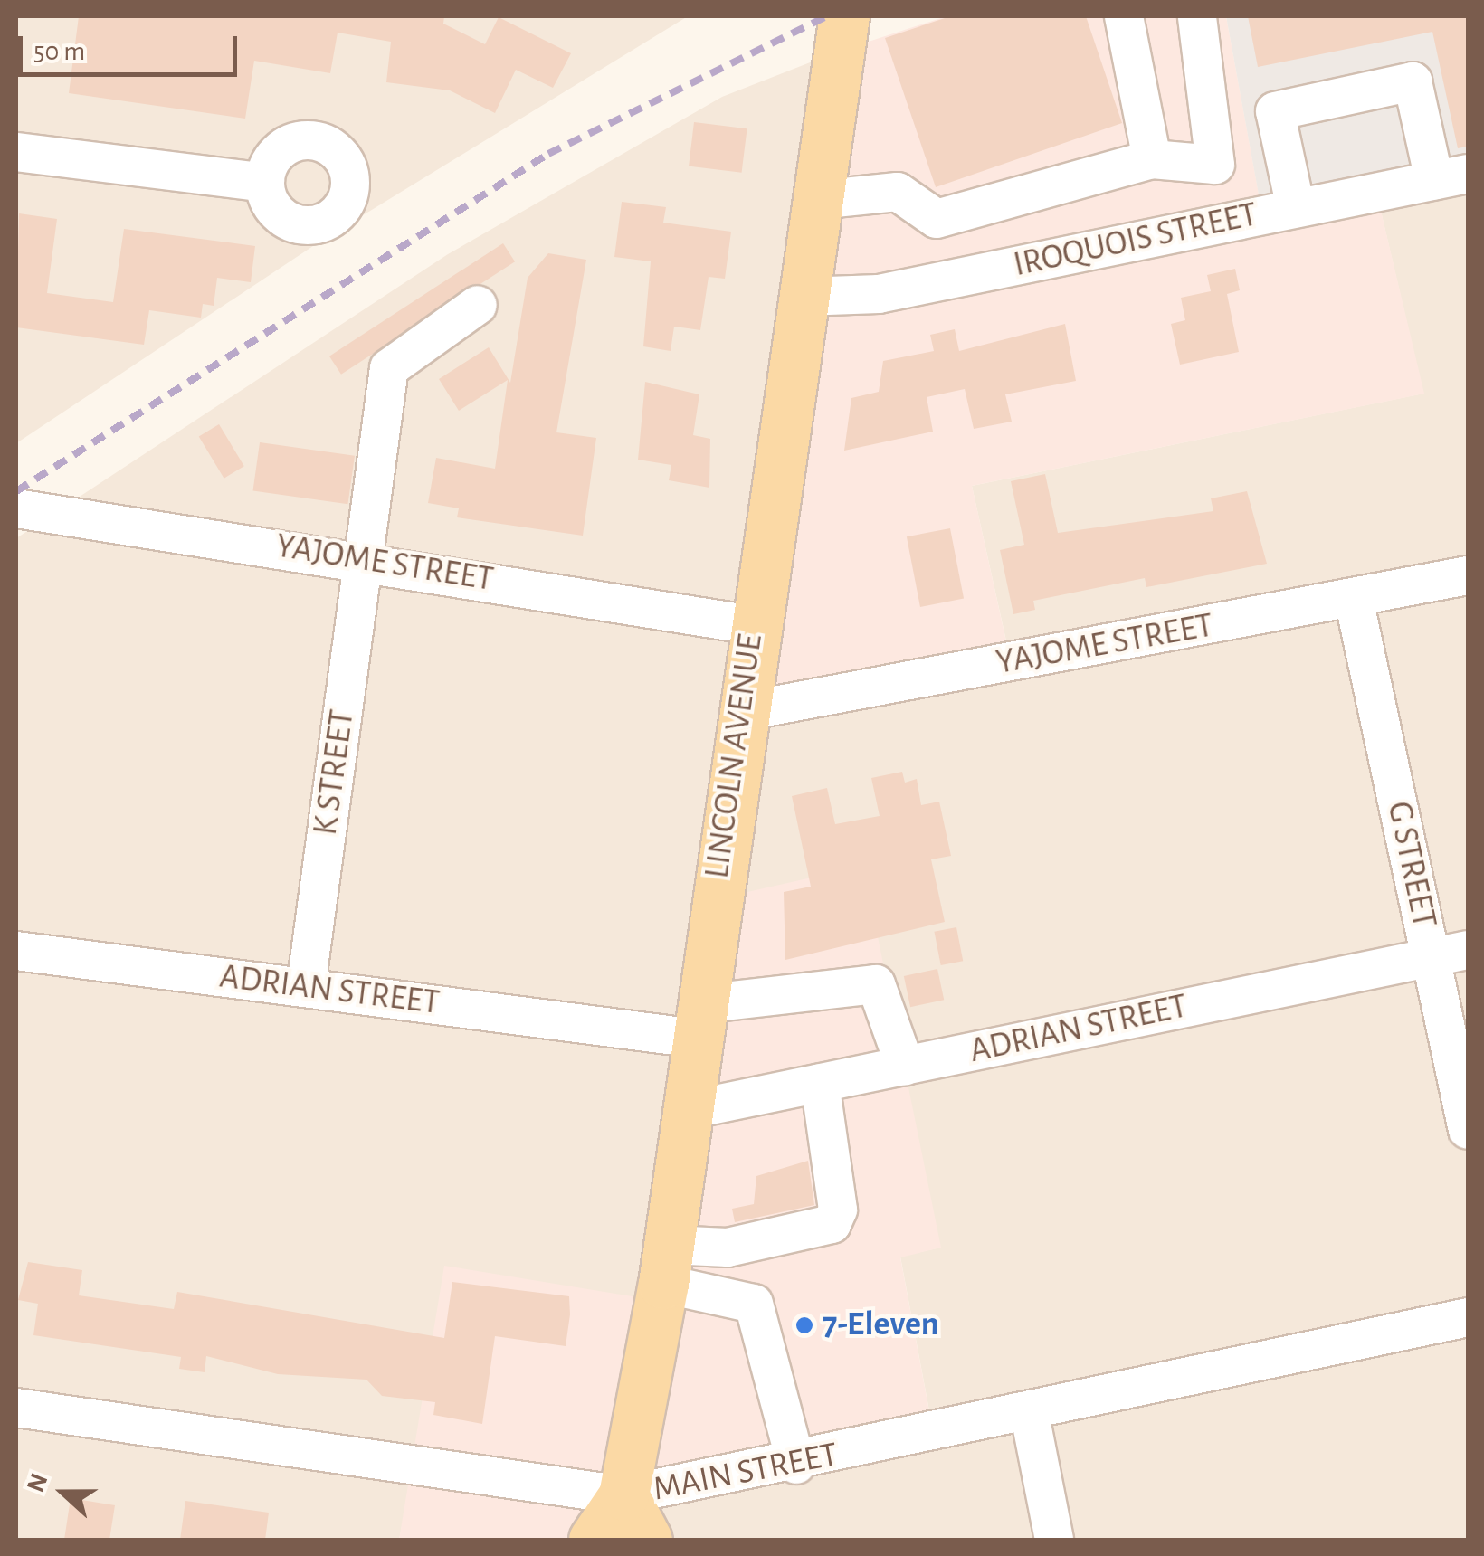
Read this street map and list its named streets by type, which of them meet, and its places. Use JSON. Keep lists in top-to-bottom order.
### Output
{
  "streets": {
    "main road": ["LINCOLN AVENUE"],
    "street": [
      "IROQUOIS STREET",
      "YAJOME STREET",
      "K STREET",
      "G STREET",
      "ADRIAN STREET",
      "MAIN STREET"
    ]
  },
  "crossings": [
    ["IROQUOIS STREET", "LINCOLN AVENUE"],
    ["YAJOME STREET", "LINCOLN AVENUE"],
    ["YAJOME STREET", "K STREET"],
    ["YAJOME STREET", "G STREET"],
    ["LINCOLN AVENUE", "ADRIAN STREET"],
    ["LINCOLN AVENUE", "MAIN STREET"],
    ["K STREET", "ADRIAN STREET"],
    ["G STREET", "ADRIAN STREET"]
  ],
  "places": ["7-Eleven"],
  "scale_bar": "50 m",
  "north": "left"
}
